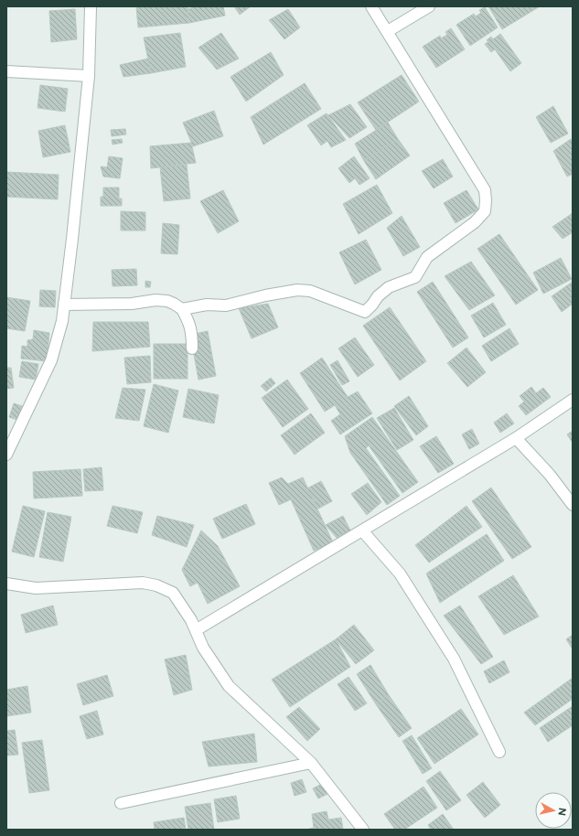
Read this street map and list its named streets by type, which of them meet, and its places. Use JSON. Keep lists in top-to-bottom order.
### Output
{
  "north": "right"
}
